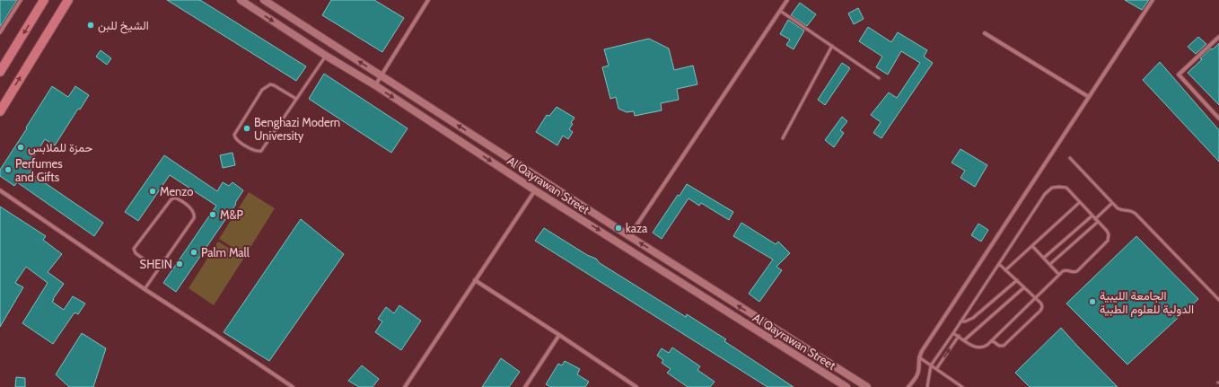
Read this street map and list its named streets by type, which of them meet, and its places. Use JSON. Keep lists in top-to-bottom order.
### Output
{
  "streets": {
    "main road": ["Al Qayrawan Street"]
  },
  "places": [
    "الشيخ للبن",
    "Benghazi Modern University",
    "حمزة للملابس",
    "Perfumes and Gifts",
    "Menzo",
    "M&P",
    "kaza",
    "Palm Mall",
    "SHEIN",
    "الجامعة الليبية الدولية للعلوم الطبية"
  ]
}
